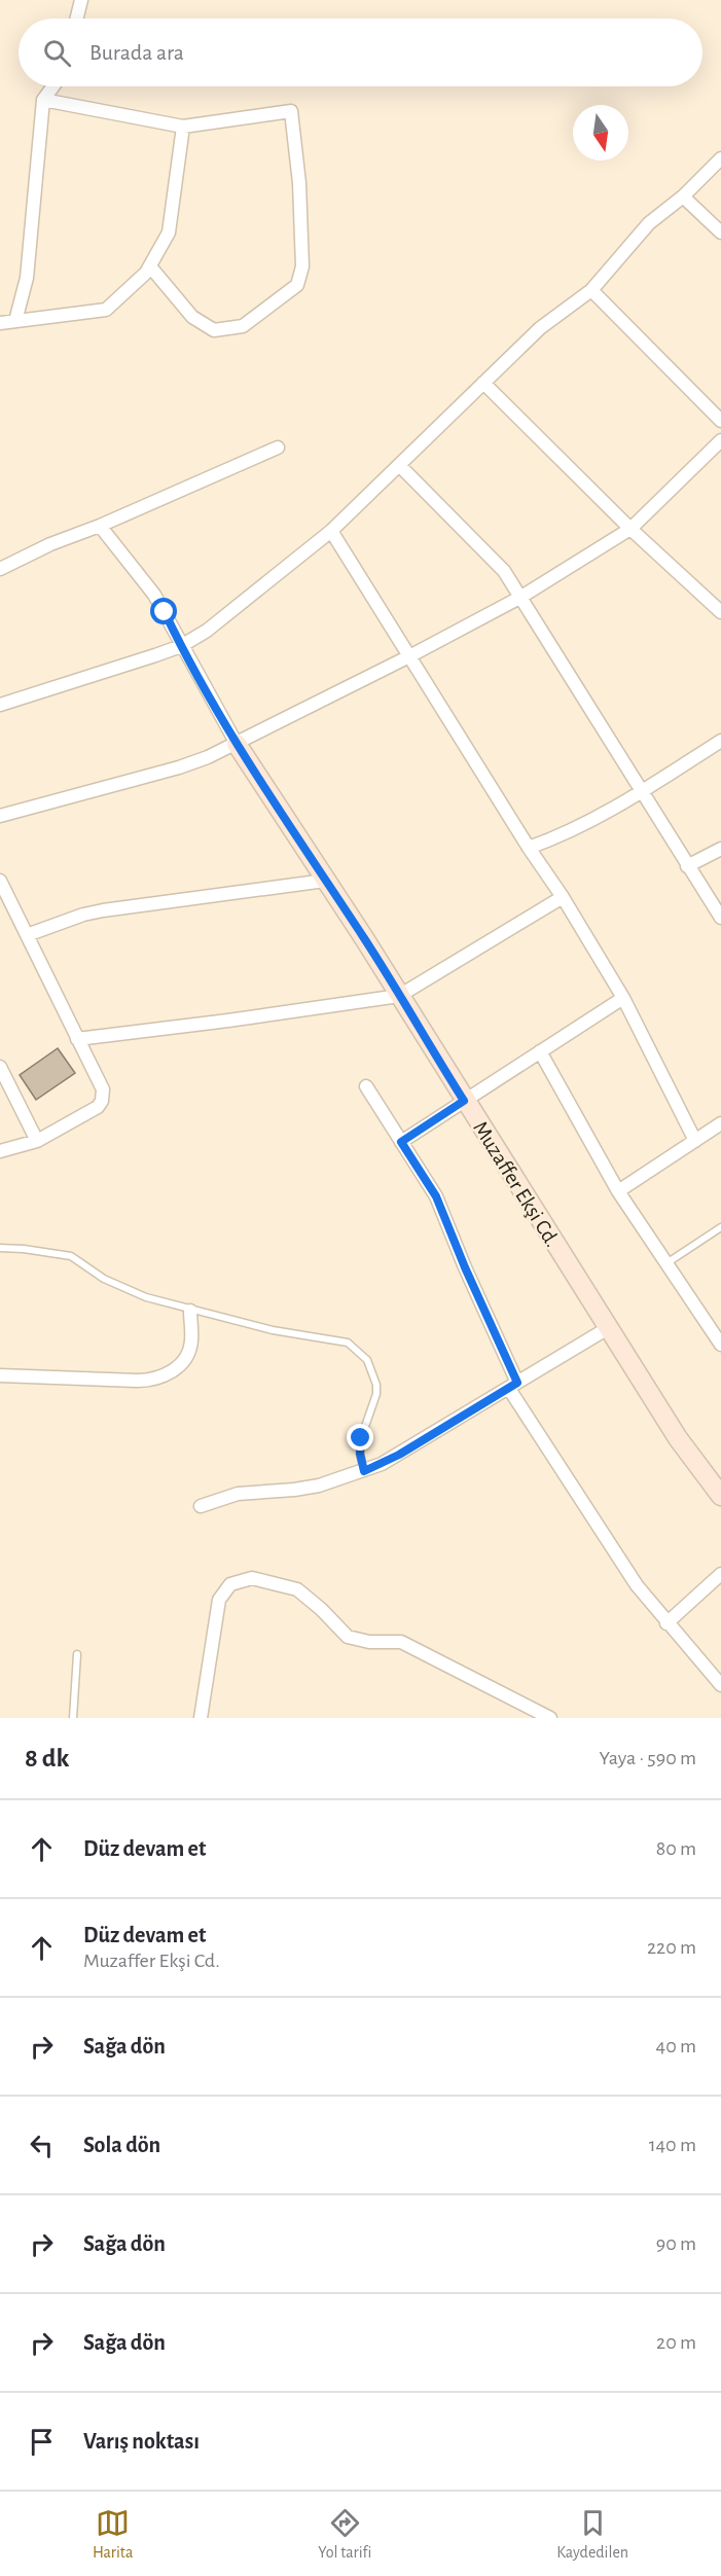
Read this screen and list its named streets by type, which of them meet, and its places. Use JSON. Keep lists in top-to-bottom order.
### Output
{
  "streets": {
    "street": ["Muzaffer Ekşi Cd."]
  },
  "north": "bottom",
  "page": {
    "search": "Burada ara",
    "heading": ["8 dk", "Yaya · 590 m"],
    "list": [
      ["Düz devam et", "80 m"],
      ["Düz devam et", "Muzaffer Ekşi Cd.", "220 m"],
      ["Sağa dön", "40 m"],
      ["Sola dön", "140 m"],
      ["Sağa dön", "90 m"],
      ["Sağa dön", "20 m"],
      "Varış noktası"
    ],
    "nav": ["Harita", "Yol tarifi", "Kaydedilen"]
  }
}
